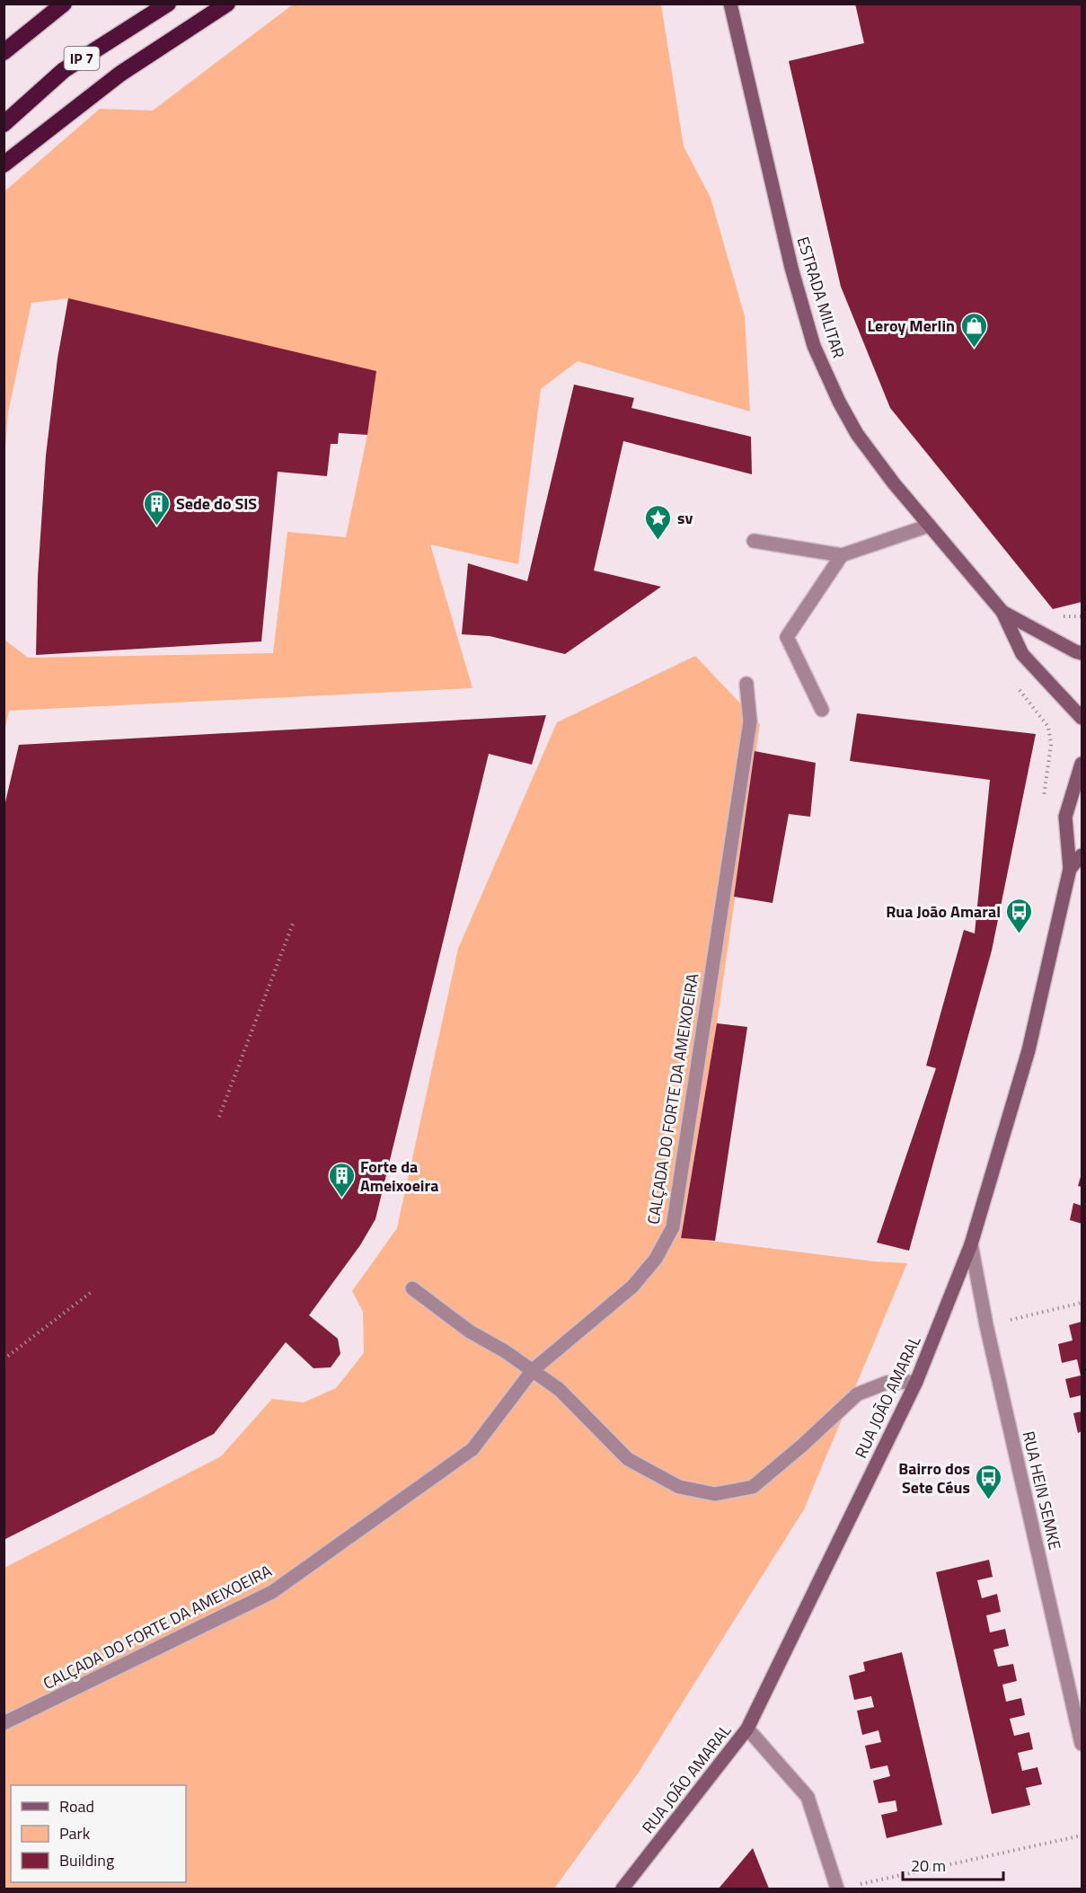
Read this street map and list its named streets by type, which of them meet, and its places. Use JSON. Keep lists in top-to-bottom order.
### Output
{
  "streets": {
    "highway": ["IP 7"],
    "street": [
      "ESTRADA MILITAR",
      "CALÇADA DO FORTE DA AMEIXOEIRA",
      "RUA JOÃO AMARAL",
      "RUA HEIN SEMKE"
    ]
  },
  "crossings": [
    ["RUA JOÃO AMARAL", "RUA HEIN SEMKE"]
  ],
  "places": {
    "shop": ["Leroy Merlin"],
    "building": ["Sede do SIS", "Forte da Ameixoeira"],
    "place": ["sv"],
    "bus stop": ["Rua João Amaral", "Bairro dos Sete Céus"]
  },
  "legend": ["Road", "Park", "Building"],
  "scale_bar": "20 m"
}
